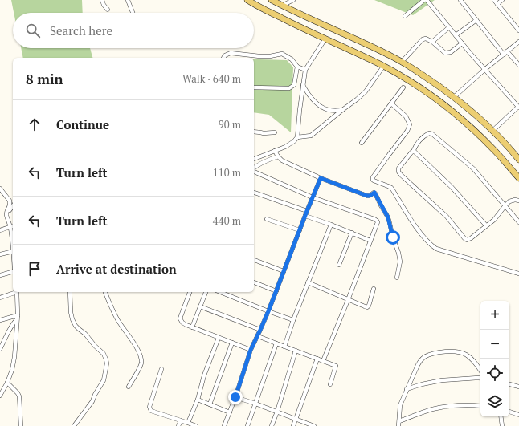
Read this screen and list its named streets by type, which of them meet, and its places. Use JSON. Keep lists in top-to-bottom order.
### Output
{
  "page": {
    "search": "Search here",
    "heading": ["8 min", "Walk · 640 m"],
    "list": [
      ["Continue", "90 m"],
      ["Turn left", "110 m"],
      ["Turn left", "440 m"],
      "Arrive at destination"
    ],
    "map_buttons": ["+", "−"]
  }
}
